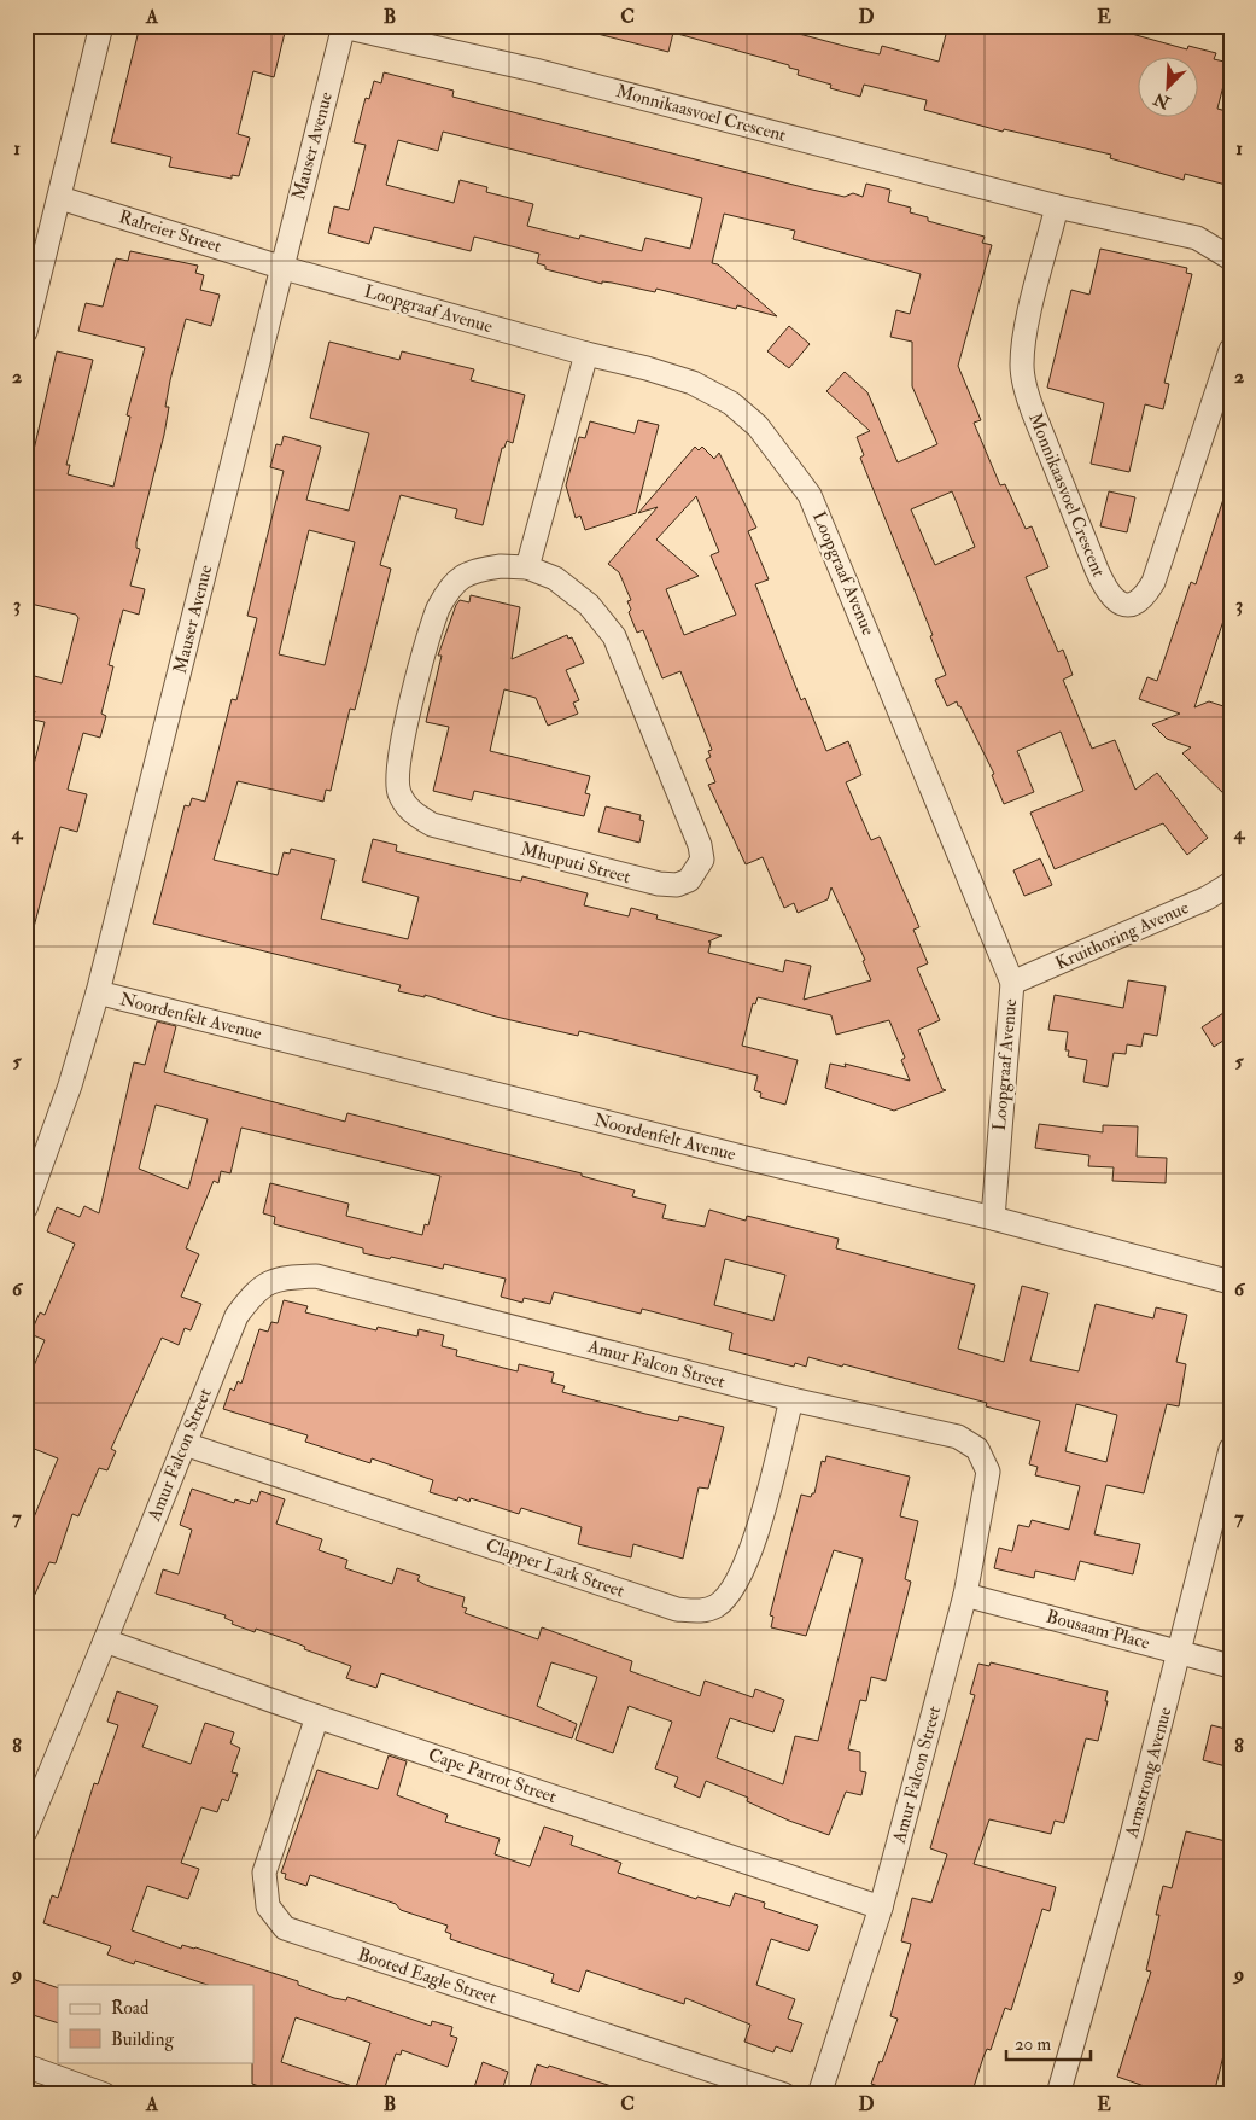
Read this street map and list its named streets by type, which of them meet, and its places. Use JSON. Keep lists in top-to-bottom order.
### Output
{
  "streets": {
    "street": [
      "Monnikaasvoel Crescent",
      "Mauser Avenue",
      "Ralreier Street",
      "Loopgraaf Avenue",
      "Mhuputi Street",
      "Kruithoring Avenue",
      "Noordenfelt Avenue",
      "Amur Falcon Street",
      "Clapper Lark Street",
      "Bousaam Place",
      "Armstrong Avenue",
      "Cape Parrot Street",
      "Booted Eagle Street"
    ]
  },
  "crossings": [
    ["Monnikaasvoel Crescent", "Mauser Avenue"],
    ["Mauser Avenue", "Ralreier Street"],
    ["Mauser Avenue", "Loopgraaf Avenue"],
    ["Mauser Avenue", "Noordenfelt Avenue"],
    ["Ralreier Street", "Loopgraaf Avenue"],
    ["Loopgraaf Avenue", "Kruithoring Avenue"],
    ["Loopgraaf Avenue", "Noordenfelt Avenue"],
    ["Amur Falcon Street", "Clapper Lark Street"],
    ["Amur Falcon Street", "Bousaam Place"],
    ["Amur Falcon Street", "Cape Parrot Street"],
    ["Bousaam Place", "Armstrong Avenue"],
    ["Cape Parrot Street", "Booted Eagle Street"]
  ],
  "legend": ["Road", "Building"],
  "scale_bar": "20 m",
  "north": "bottom left",
  "grid": {
    "columns": [
      "A",
      "B",
      "C",
      "D",
      "E"
    ],
    "rows": [
      "1",
      "2",
      "3",
      "4",
      "5",
      "6",
      "7",
      "8",
      "9"
    ]
  }
}
